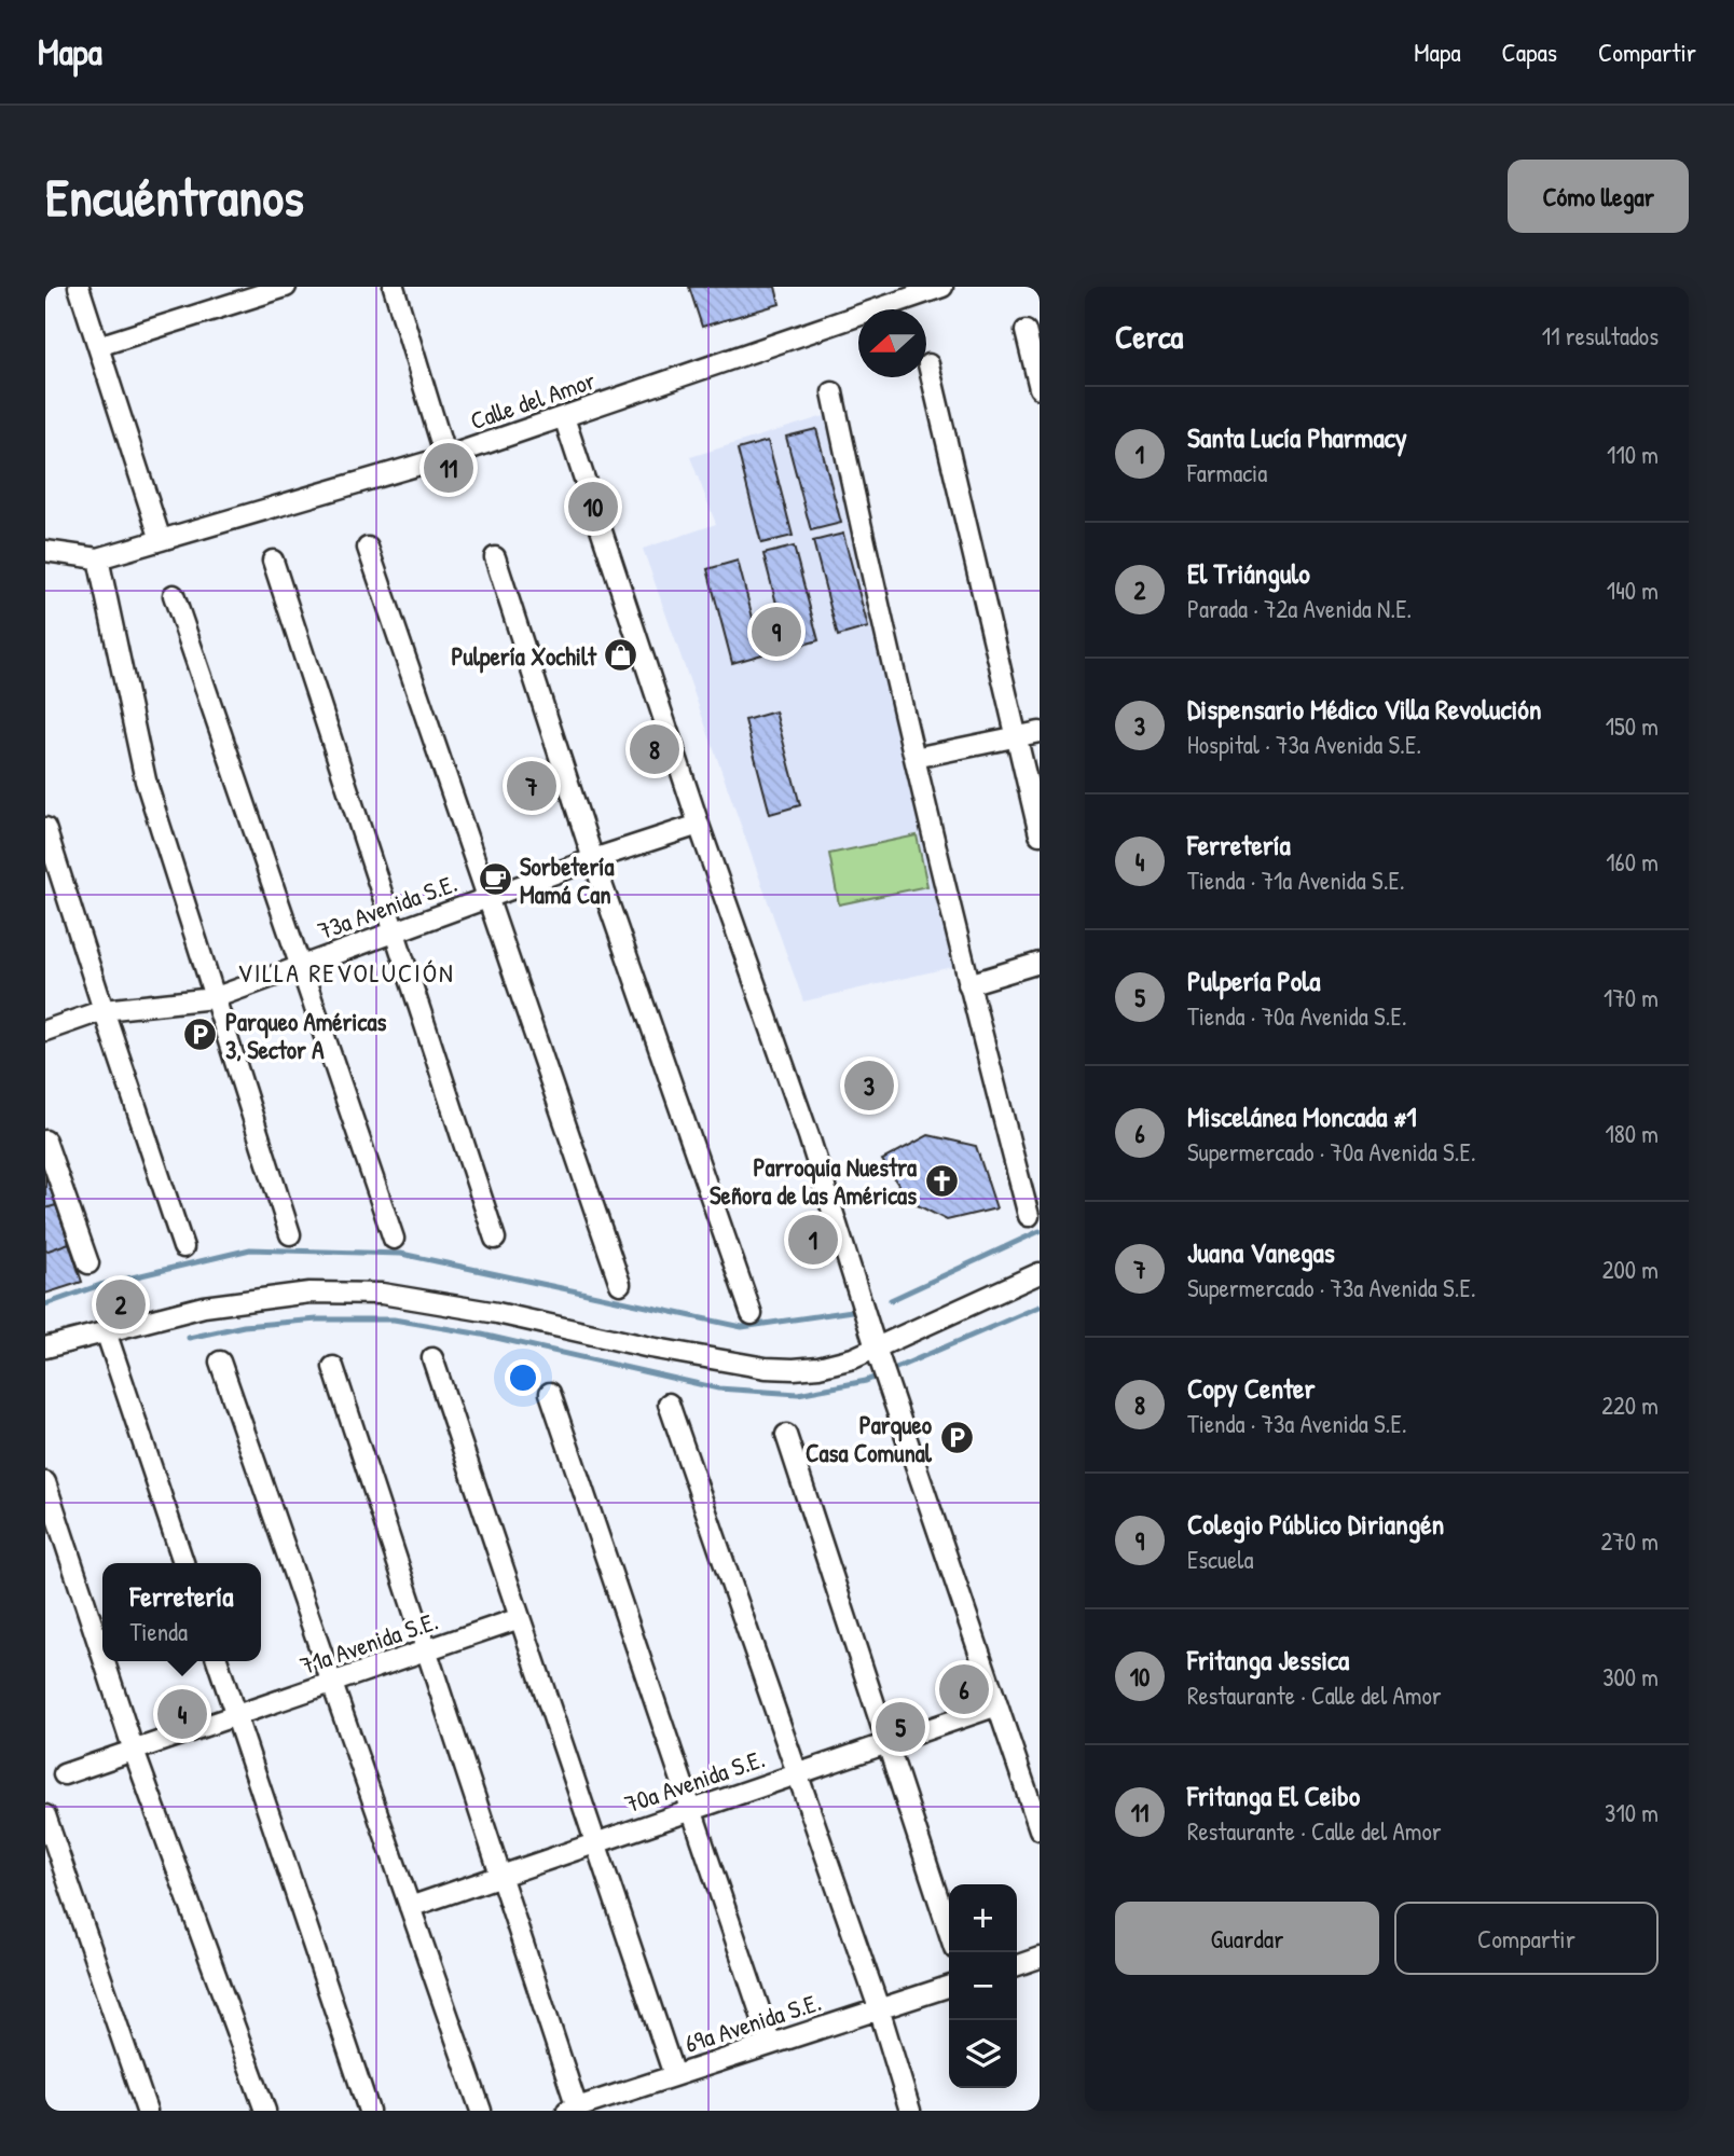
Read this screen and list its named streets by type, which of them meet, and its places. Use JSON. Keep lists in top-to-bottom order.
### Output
{
  "streets": {
    "street": [
      "Calle del Amor",
      "73a Avenida S.E.",
      "71a Avenida S.E.",
      "70a Avenida S.E.",
      "69a Avenida S.E."
    ]
  },
  "districts": ["VILLA REVOLUCIÓN"],
  "places": {
    "shop": ["Pulpería Xochilt"],
    "cafe": ["Sorbetería Mamá Can"],
    "parking": ["Parqueo Américas 3, Sector A", "Parqueo Casa Comunal"],
    "church": ["Parroquia Nuestra Señora de las Américas"]
  },
  "north": "left",
  "page": {
    "header": "Mapa",
    "nav": ["Mapa", "Capas", "Compartir"],
    "buttons": [
      "Cómo llegar",
      ["Guardar", "Compartir"]
    ],
    "title": "Encuéntranos",
    "heading": ["Cerca", "11 resultados"],
    "list": [
      {
        "mark": "1",
        "name": "Santa Lucía Pharmacy",
        "note": "Farmacia",
        "value": "110 m"
      },
      {
        "mark": "2",
        "name": "El Triángulo",
        "note": "Parada · 72a Avenida N.E.",
        "value": "140 m"
      },
      {
        "mark": "3",
        "name": "Dispensario Médico Villa Revolución",
        "note": "Hospital · 73a Avenida S.E.",
        "value": "150 m"
      },
      {
        "mark": "4",
        "name": "Ferretería",
        "note": "Tienda · 71a Avenida S.E.",
        "value": "160 m"
      },
      {
        "mark": "5",
        "name": "Pulpería Pola",
        "note": "Tienda · 70a Avenida S.E.",
        "value": "170 m"
      },
      {
        "mark": "6",
        "name": "Miscelánea Moncada #1",
        "note": "Supermercado · 70a Avenida S.E.",
        "value": "180 m"
      },
      {
        "mark": "7",
        "name": "Juana Vanegas",
        "note": "Supermercado · 73a Avenida S.E.",
        "value": "200 m"
      },
      {
        "mark": "8",
        "name": "Copy Center",
        "note": "Tienda · 73a Avenida S.E.",
        "value": "220 m"
      },
      {
        "mark": "9",
        "name": "Colegio Público Diriangén",
        "note": "Escuela",
        "value": "270 m"
      },
      {
        "mark": "10",
        "name": "Fritanga Jessica",
        "note": "Restaurante · Calle del Amor",
        "value": "300 m"
      },
      {
        "mark": "11",
        "name": "Fritanga El Ceibo",
        "note": "Restaurante · Calle del Amor",
        "value": "310 m"
      }
    ],
    "pins": [
      "11",
      "10",
      "9",
      "8",
      "7",
      "3",
      "1",
      "2",
      "6",
      "4",
      "5"
    ],
    "popup": ["Ferretería", "Tienda"],
    "map_buttons": ["+", "−"]
  }
}
